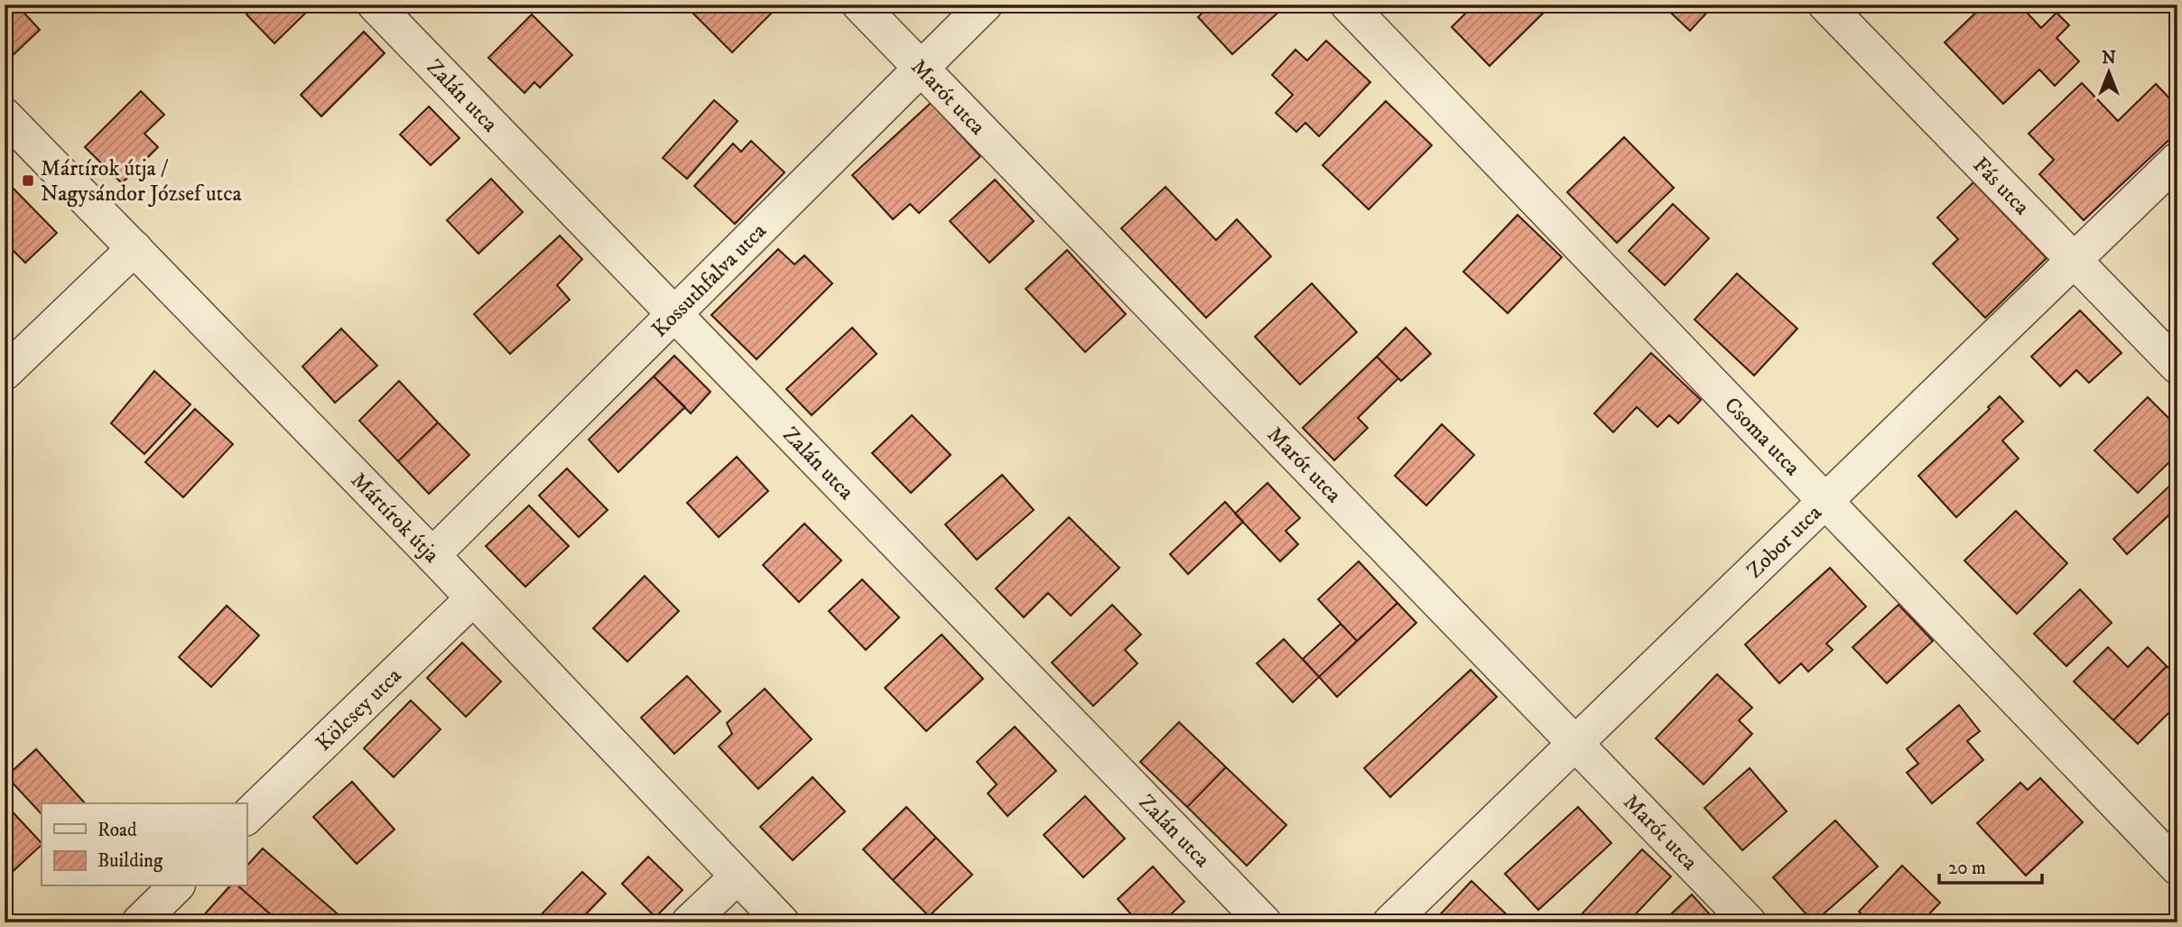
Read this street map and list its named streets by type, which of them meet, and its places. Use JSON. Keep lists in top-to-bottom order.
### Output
{
  "streets": {
    "street": [
      "Zalán utca",
      "Marót utca",
      "Fás utca",
      "Kossuthfalva utca",
      "Csoma utca",
      "Mártírok útja",
      "Zobor utca",
      "Kölcsey utca"
    ]
  },
  "crossings": [
    ["Zalán utca", "Kossuthfalva utca"],
    ["Marót utca", "Kossuthfalva utca"],
    ["Marót utca", "Zobor utca"],
    ["Fás utca", "Zobor utca"],
    ["Kossuthfalva utca", "Mártírok útja"],
    ["Csoma utca", "Zobor utca"],
    ["Mártírok útja", "Kölcsey utca"]
  ],
  "places": {
    "transit": ["Mártírok útja / Nagysándor József utca"]
  },
  "legend": ["Road", "Building"],
  "scale_bar": "20 m",
  "north": "top"
}
